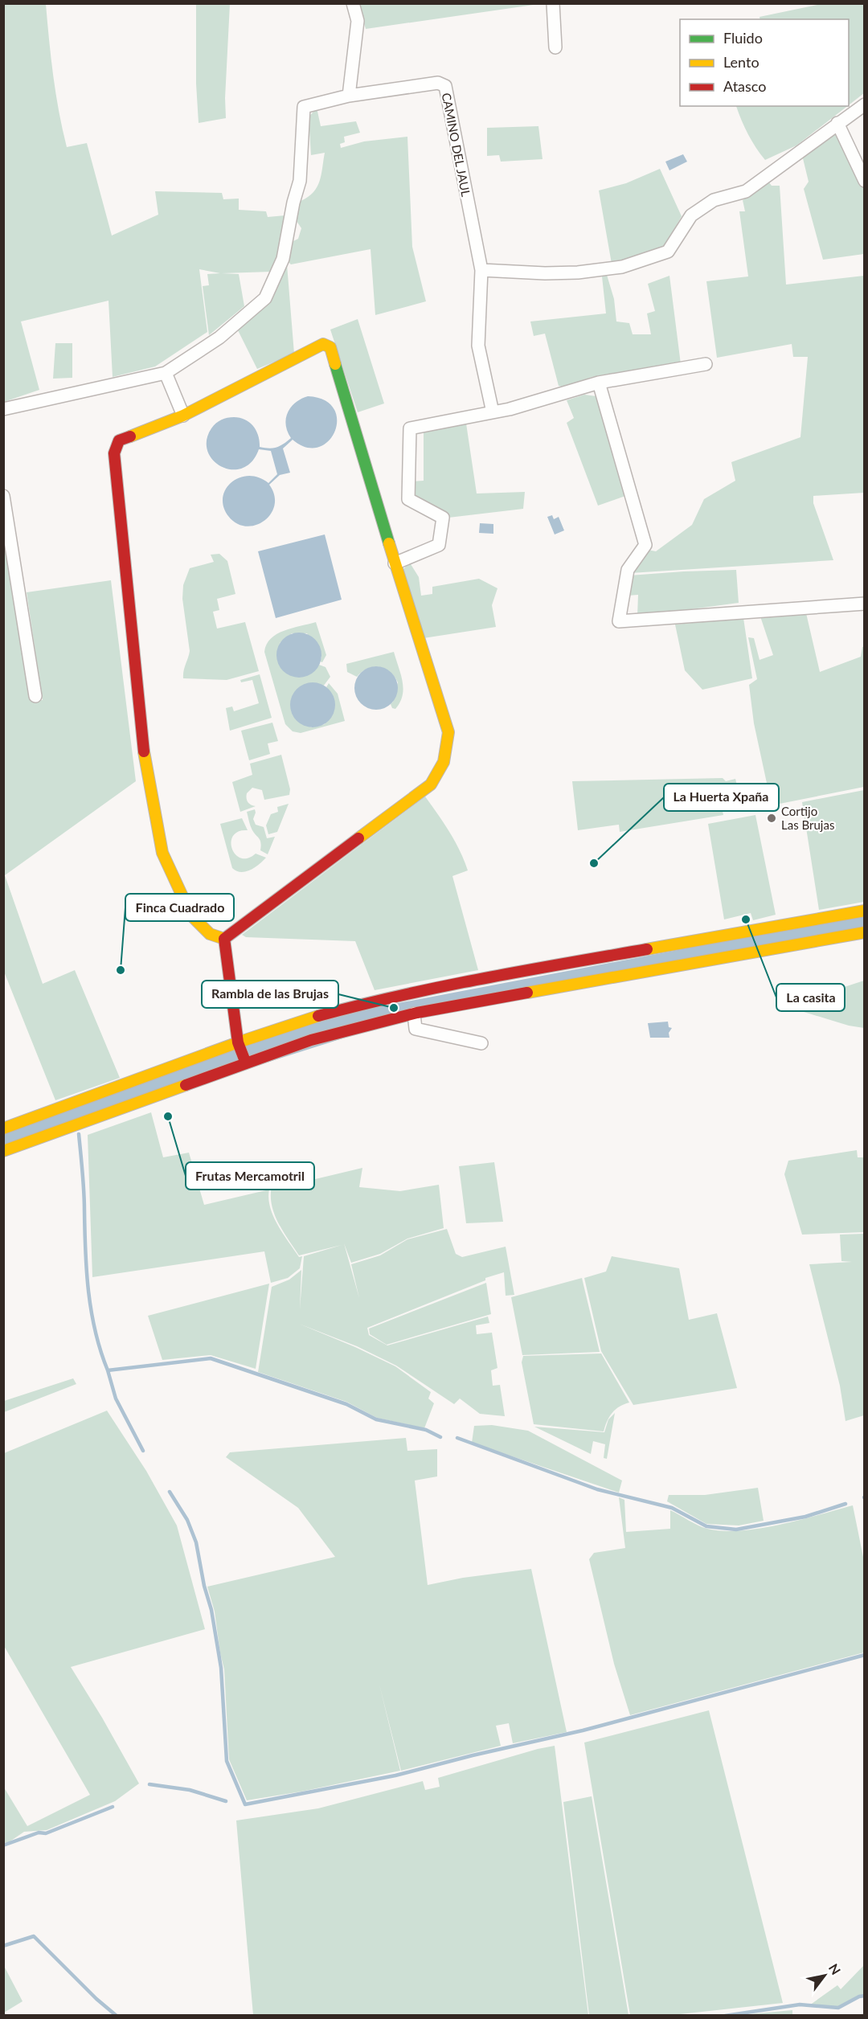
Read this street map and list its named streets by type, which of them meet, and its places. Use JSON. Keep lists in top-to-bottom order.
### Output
{
  "streets": {
    "street": ["CAMINO DEL JAUL"]
  },
  "places": [
    "Cortijo Las Brujas",
    "La Huerta Xpaña",
    "La casita",
    "Finca Cuadrado",
    "Rambla de las Brujas",
    "Frutas Mercamotril"
  ],
  "legend": ["Fluido", "Lento", "Atasco"],
  "north": "top right"
}
